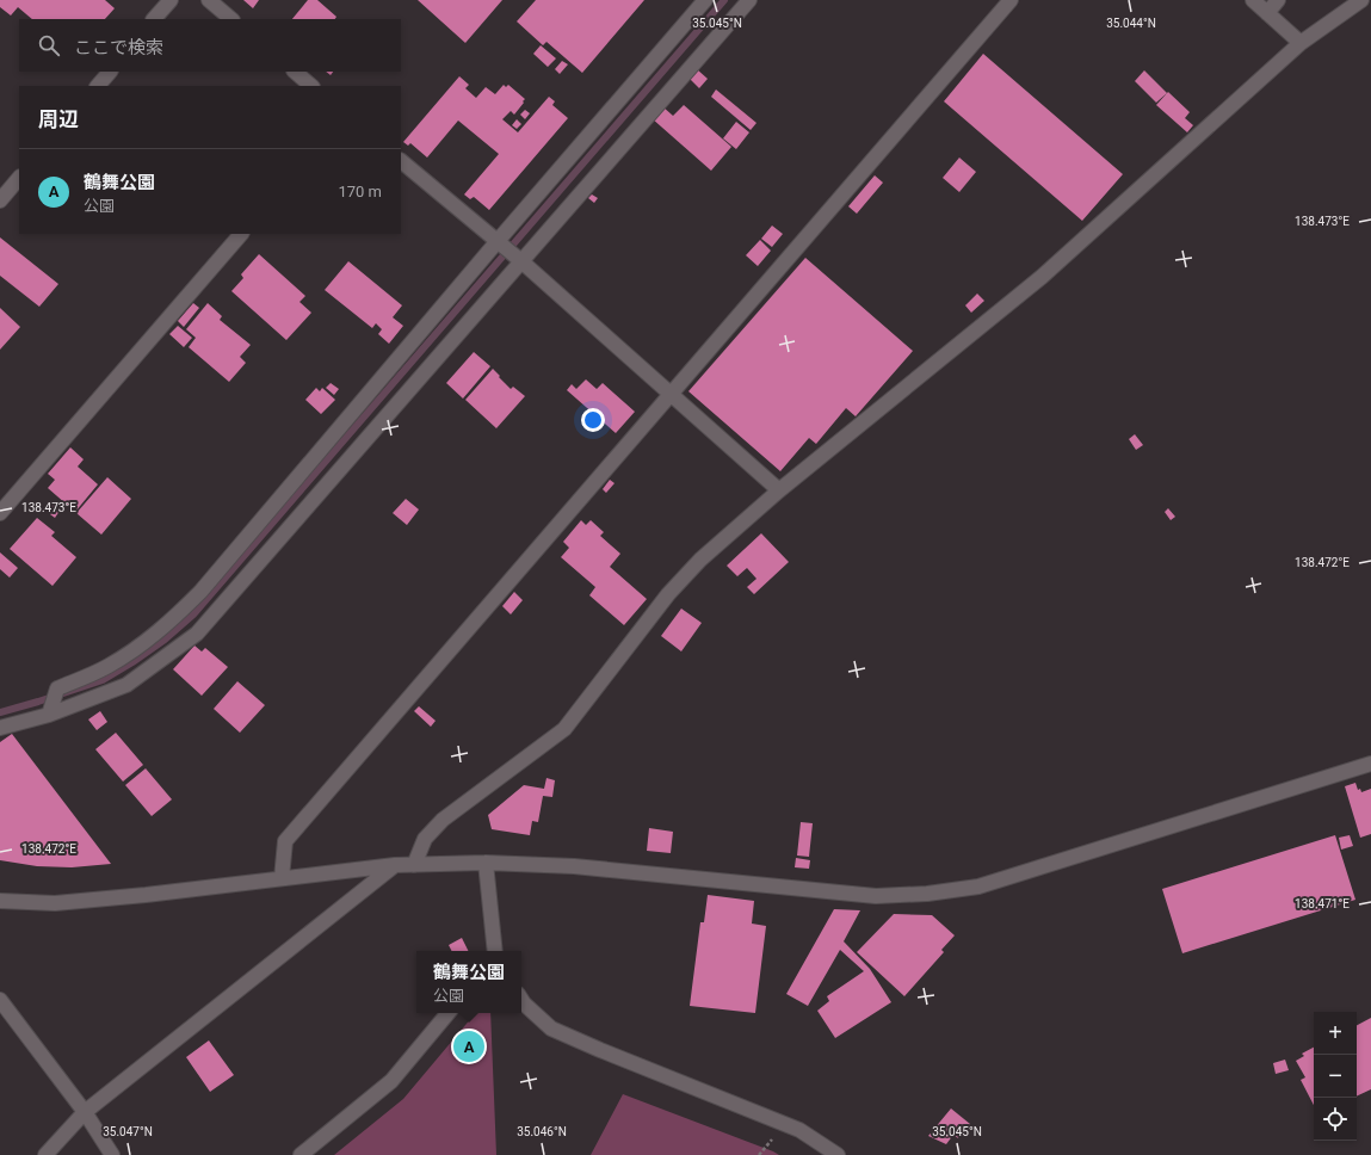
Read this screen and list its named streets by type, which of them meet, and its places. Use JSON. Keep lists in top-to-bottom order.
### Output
{
  "page": {
    "search": "ここで検索",
    "heading": "周辺",
    "list": [
      {
        "mark": "A",
        "name": "鶴舞公園",
        "note": "公園",
        "value": "170 m"
      }
    ],
    "popup": ["鶴舞公園", "公園"],
    "map_buttons": ["+", "−"],
    "pins": "A"
  },
  "coordinates": [
    "35.045°N",
    "35.044°N",
    "138.473°E",
    "138.472°E",
    "138.471°E",
    "35.047°N",
    "35.046°N"
  ]
}
